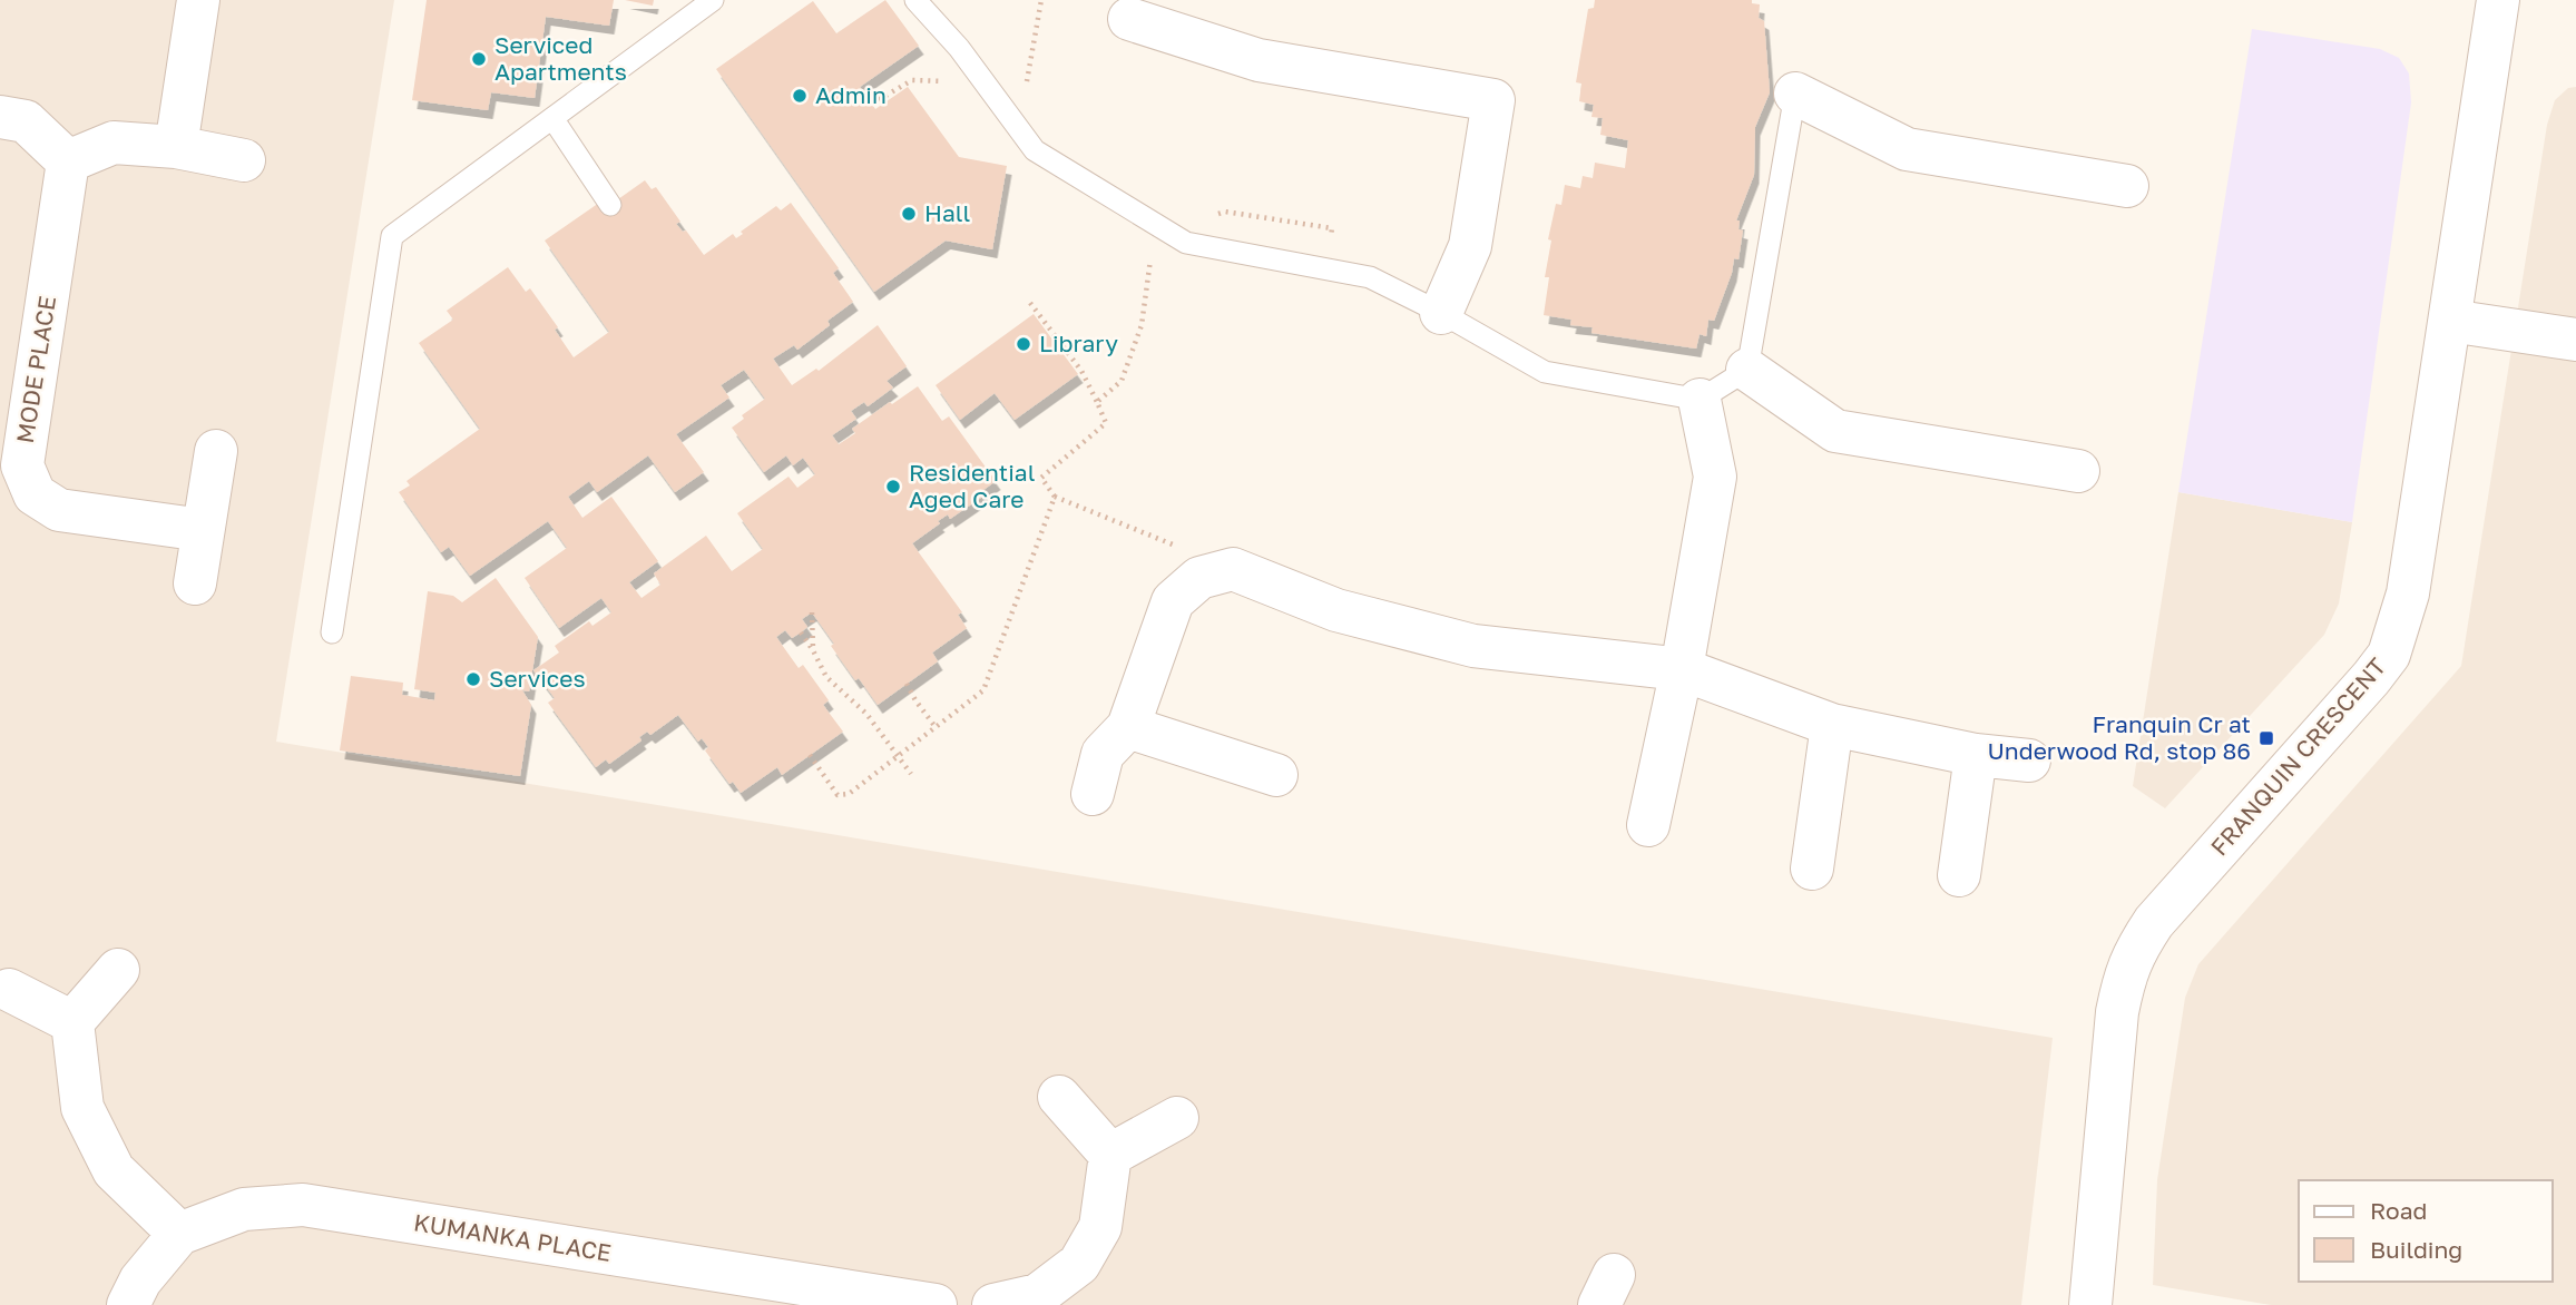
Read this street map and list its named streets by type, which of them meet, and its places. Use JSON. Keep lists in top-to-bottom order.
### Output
{
  "streets": {
    "street": ["MODE PLACE", "FRANQUIN CRESCENT", "KUMANKA PLACE"]
  },
  "places": {
    "other": [
      "Serviced Apartments",
      "Admin",
      "Hall",
      "Library",
      "Residential Aged Care",
      "Services"
    ],
    "transit": ["Franquin Cr at Underwood Rd, stop 86"]
  },
  "legend": ["Road", "Building"]
}
